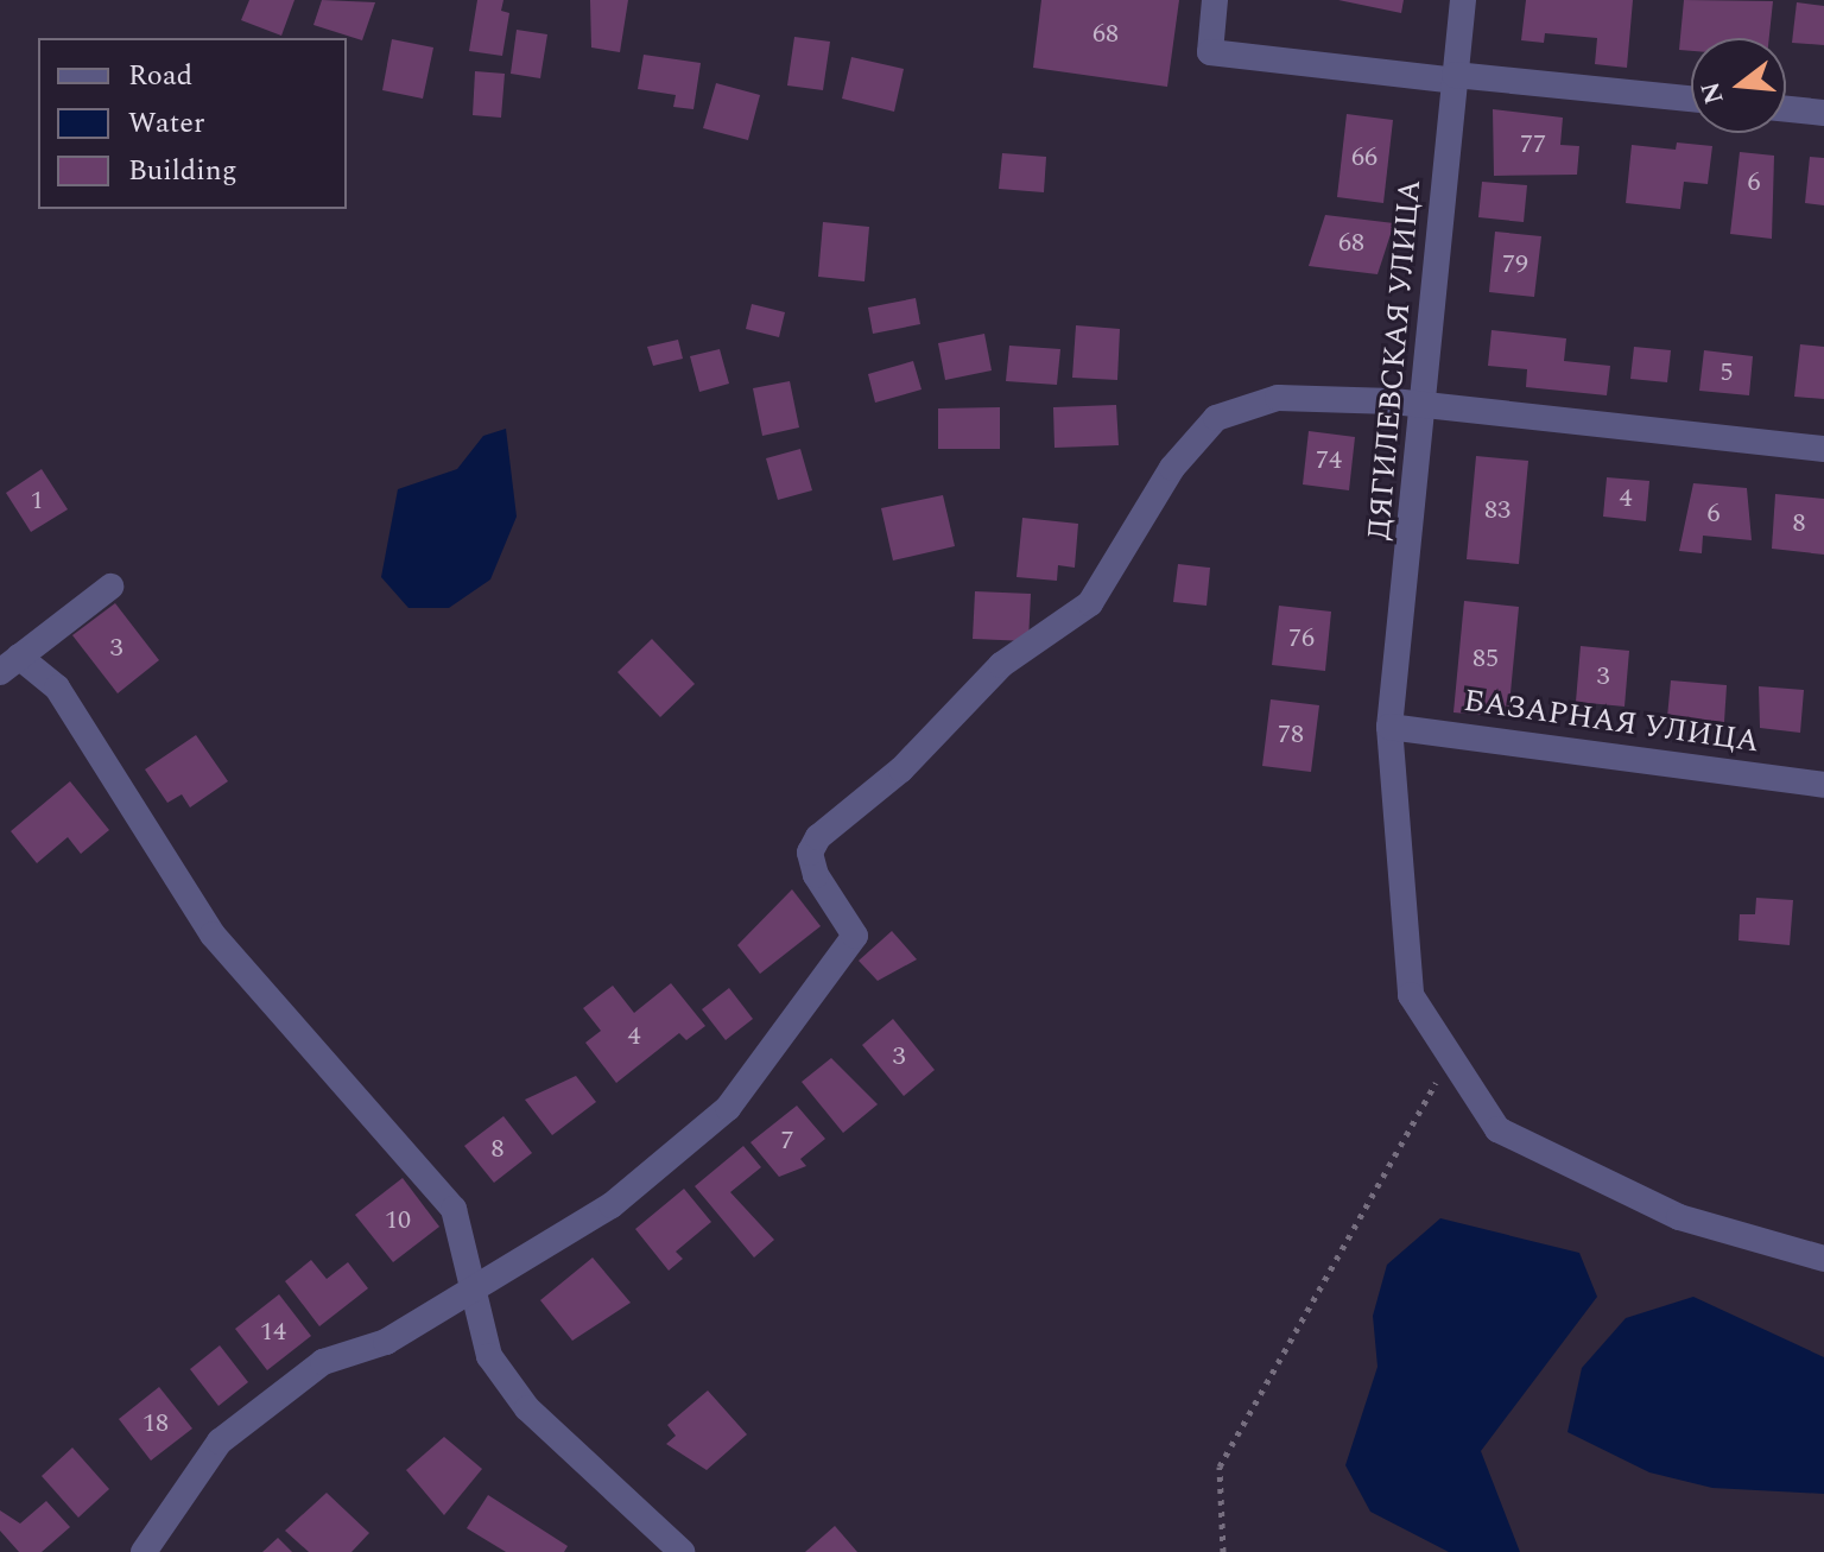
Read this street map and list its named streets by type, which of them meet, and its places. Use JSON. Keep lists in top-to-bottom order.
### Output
{
  "streets": {
    "street": ["ДЯГИЛЕВСКАЯ УЛИЦА", "БАЗАРНАЯ УЛИЦА"]
  },
  "crossings": [
    ["ДЯГИЛЕВСКАЯ УЛИЦА", "БАЗАРНАЯ УЛИЦА"]
  ],
  "house_numbers": [
    "68",
    "77",
    "66",
    "6",
    "68",
    "79",
    "5",
    "74",
    "4",
    "1",
    "83",
    "6",
    "8",
    "76",
    "3",
    "85",
    "3",
    "78",
    "4",
    "3",
    "7",
    "8",
    "10",
    "14",
    "18"
  ],
  "legend": ["Road", "Water", "Building"],
  "north": "left"
}
